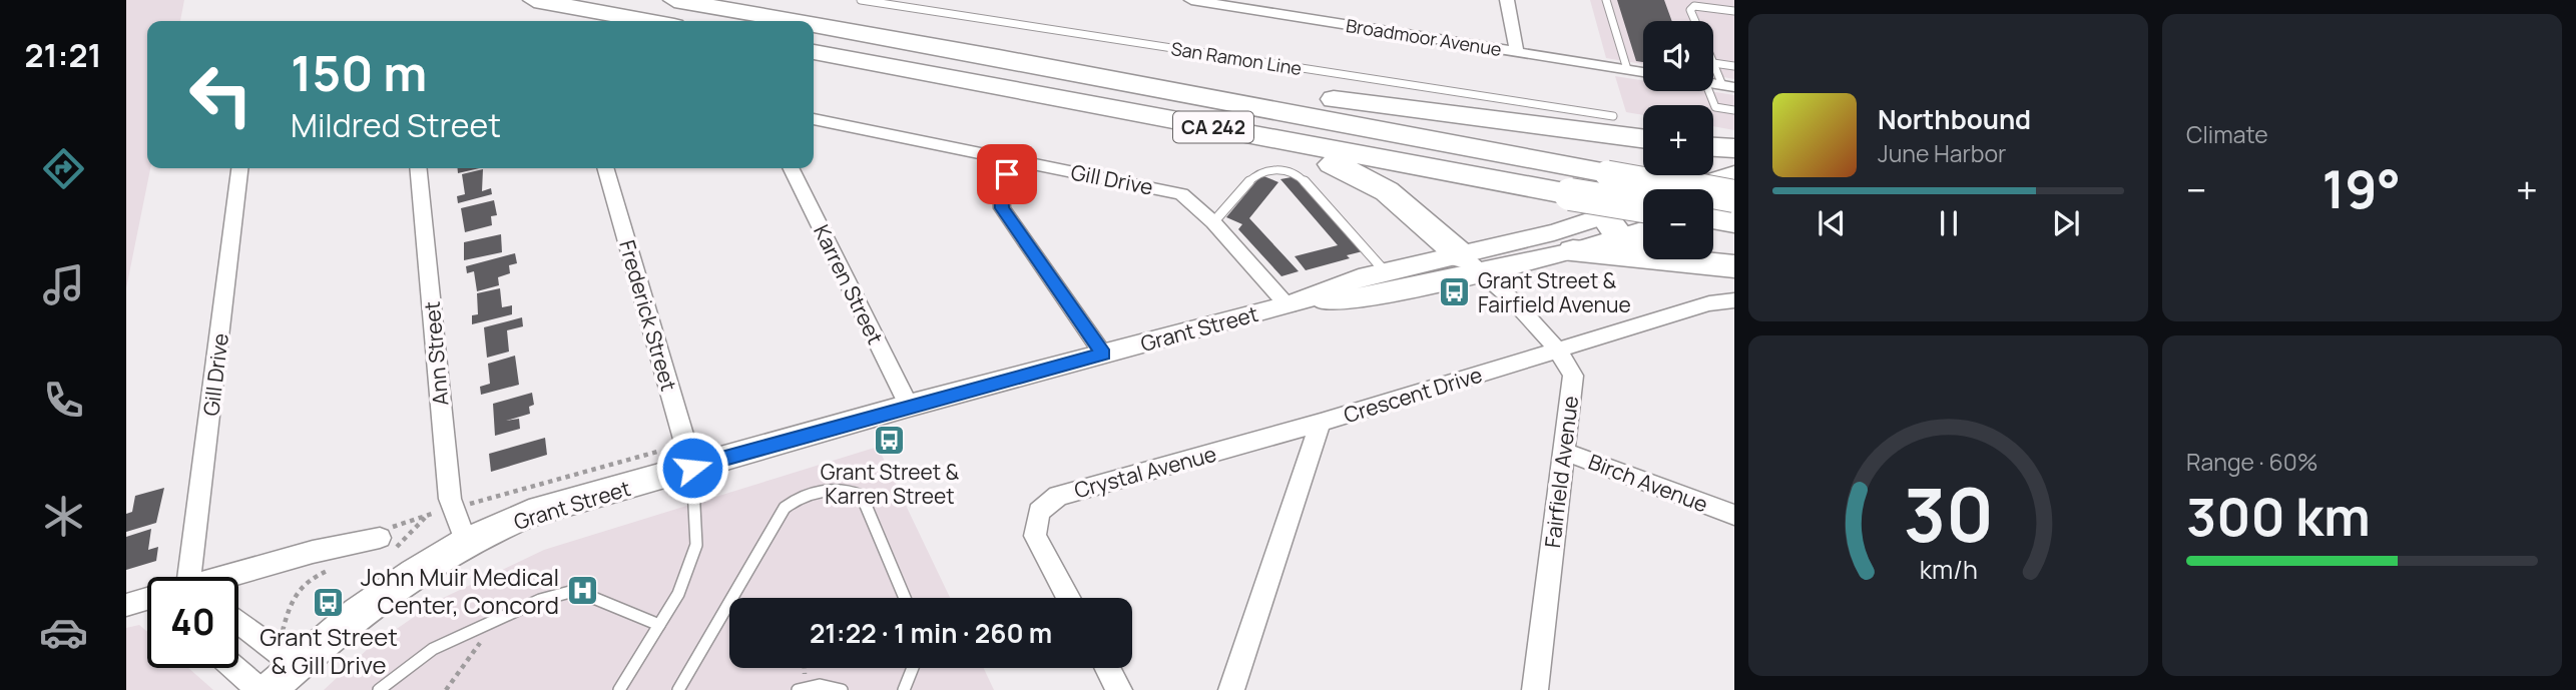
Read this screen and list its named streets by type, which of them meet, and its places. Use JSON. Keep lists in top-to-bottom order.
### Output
{
  "streets": {
    "highway": ["CA 242"],
    "street": [
      "Broadmoor Avenue",
      "Gill Drive",
      "Karren Street",
      "Frederick Street",
      "Grant Street",
      "Ann Street",
      "Crescent Drive",
      "Crystal Avenue",
      "Fairfield Avenue",
      "Birch Avenue"
    ],
    "lane": ["San Ramon Line"]
  },
  "crossings": [
    ["Gill Drive", "Grant Street"],
    ["Karren Street", "Grant Street"],
    ["Frederick Street", "Grant Street"],
    ["Grant Street", "Ann Street"],
    ["Grant Street", "Fairfield Avenue"],
    ["Crescent Drive", "Crystal Avenue"],
    ["Crescent Drive", "Fairfield Avenue"],
    ["Fairfield Avenue", "Birch Avenue"]
  ],
  "places": {
    "bus stop": ["Grant Street & Fairfield Avenue", "Grant Street & Karren Street", "Grant Street & Gill Drive"],
    "hospital": ["John Muir Medical Center, Concord"]
  },
  "page": {
    "tabs": "21:21",
    "tile": [
      "Climate",
      ["Range · 60%", "300 km"]
    ],
    "map_buttons": ["+", "−"],
    "turn": ["150 m", "Mildred Street"],
    "song": ["Northbound", "June Harbor"],
    "heat": ["−", "19°", "+"],
    "limit": "40",
    "trip": "21:22 · 1 min · 260 m",
    "gauge": ["30", "km/h"]
  }
}
